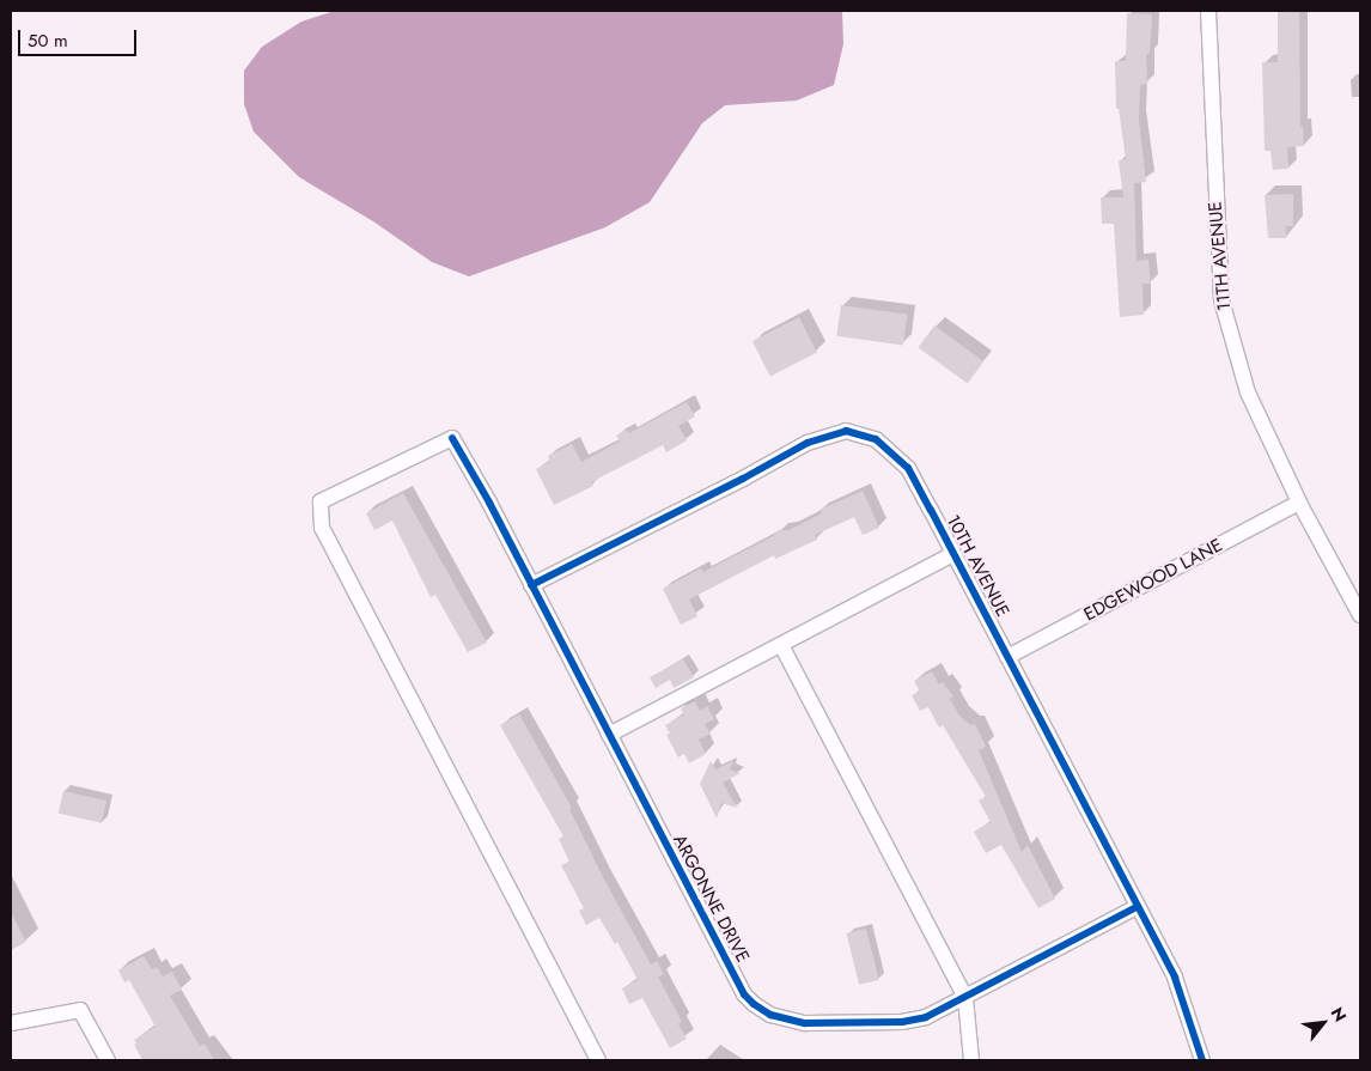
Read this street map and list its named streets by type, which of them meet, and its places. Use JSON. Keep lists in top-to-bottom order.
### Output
{
  "streets": {
    "street": [
      "11TH AVENUE",
      "10TH AVENUE",
      "EDGEWOOD LANE",
      "ARGONNE DRIVE"
    ]
  },
  "crossings": [
    ["11TH AVENUE", "EDGEWOOD LANE"],
    ["10TH AVENUE", "EDGEWOOD LANE"],
    ["10TH AVENUE", "ARGONNE DRIVE"]
  ],
  "scale_bar": "50 m",
  "north": "top right"
}
